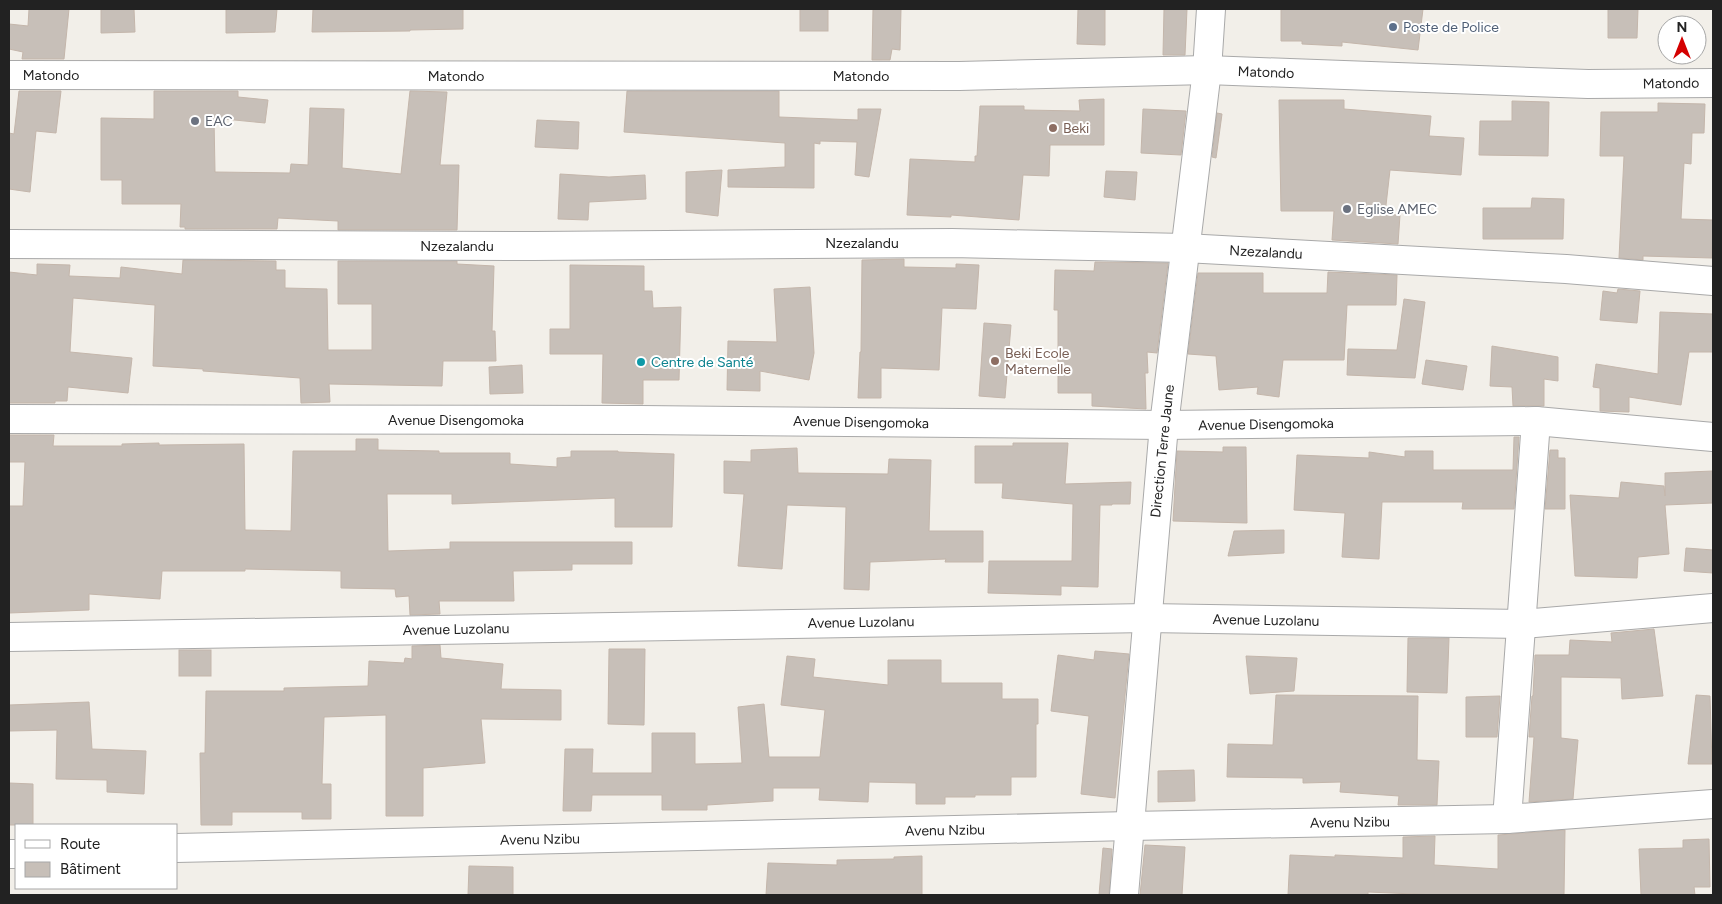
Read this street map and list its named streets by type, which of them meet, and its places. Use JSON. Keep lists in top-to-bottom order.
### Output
{
  "streets": {
    "street": [
      "Matondo",
      "Nzezalandu",
      "Avenue Disengomoka",
      "Direction Terre Jaune",
      "Avenue Luzolanu",
      "Avenu Nzibu"
    ]
  },
  "crossings": [
    ["Matondo", "Direction Terre Jaune"],
    ["Nzezalandu", "Direction Terre Jaune"],
    ["Avenue Disengomoka", "Direction Terre Jaune"],
    ["Direction Terre Jaune", "Avenue Luzolanu"],
    ["Direction Terre Jaune", "Avenu Nzibu"]
  ],
  "places": [
    "Poste de Police",
    "EAC",
    "Beki",
    "Eglise AMEC",
    "Beki Ecole Maternelle",
    "Centre de Santé"
  ],
  "legend": ["Route", "Bâtiment"],
  "north": "top"
}
